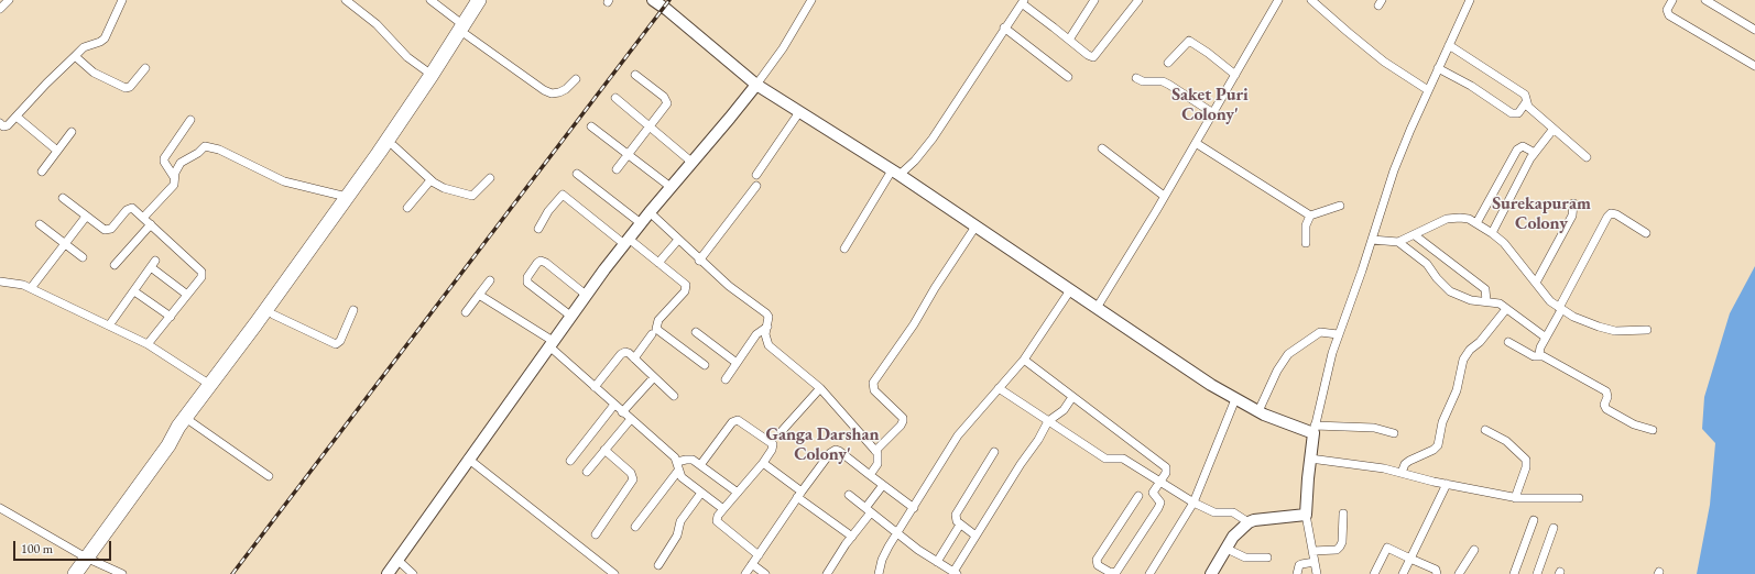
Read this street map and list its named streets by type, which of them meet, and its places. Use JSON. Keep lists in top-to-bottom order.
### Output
{
  "districts": ["Saket Puri Colony'", "Surekapuram Colony", "Ganga Darshan Colony'"],
  "scale_bar": "100 m"
}
